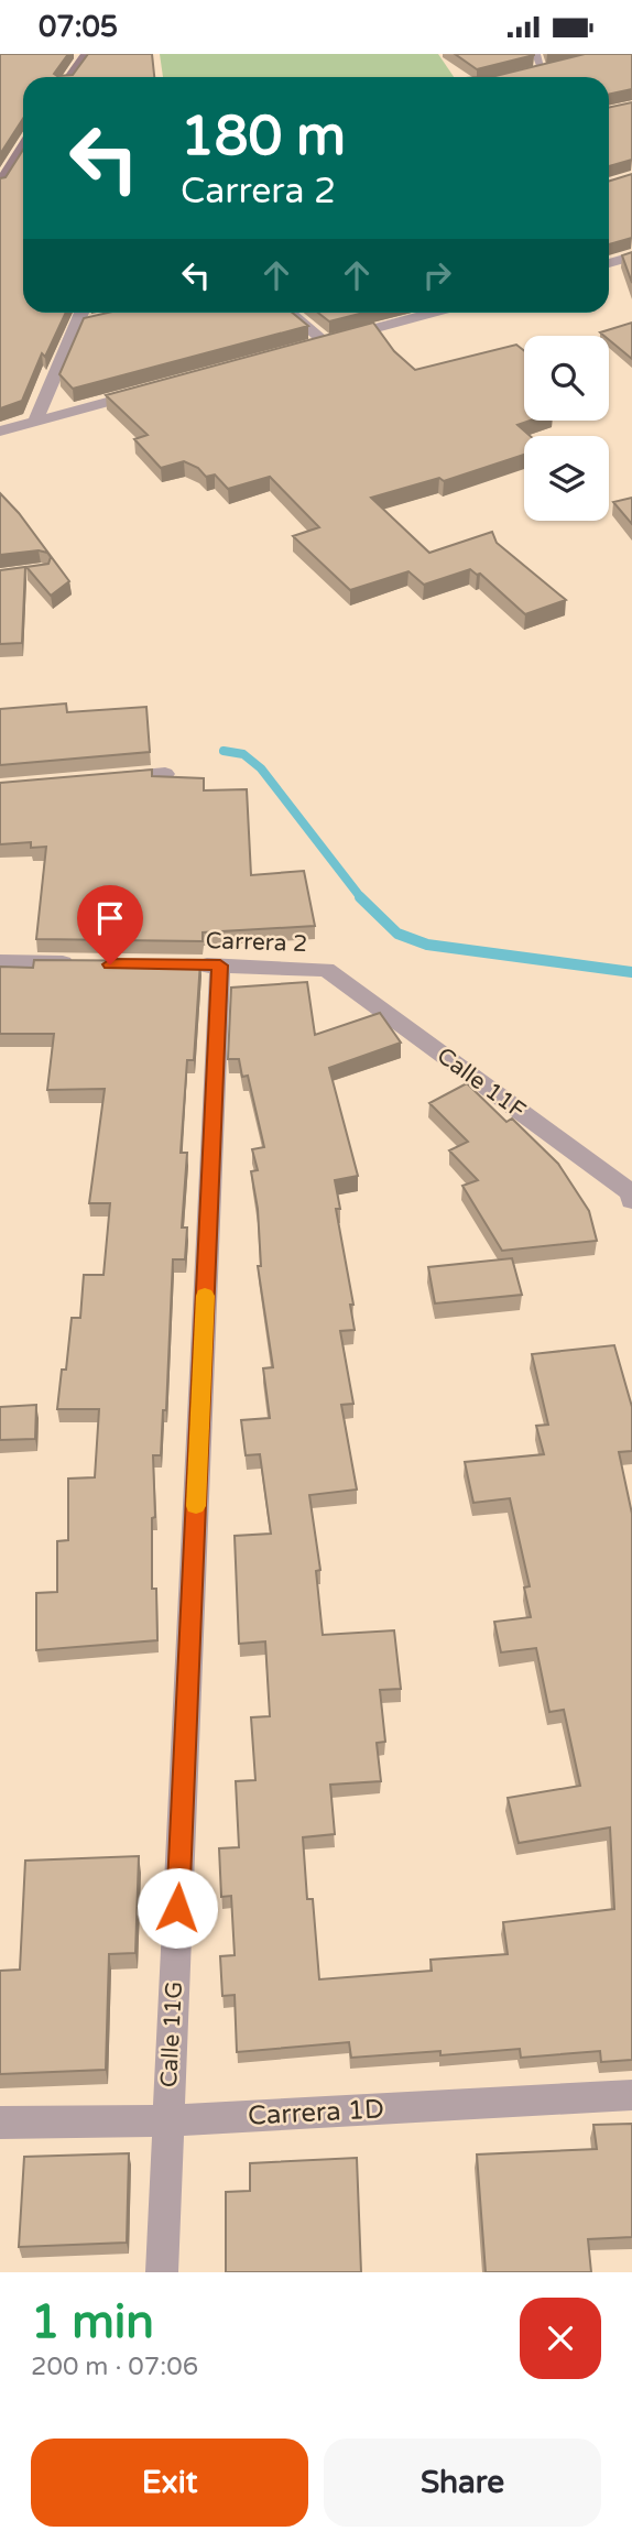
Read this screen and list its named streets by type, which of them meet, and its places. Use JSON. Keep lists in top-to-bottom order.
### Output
{
  "streets": {
    "street": [
      "Carrera 2",
      "Calle 11F",
      "Calle 11G",
      "Carrera 1D"
    ]
  },
  "crossings": [
    ["Carrera 2", "Calle 11F"],
    ["Carrera 2", "Calle 11G"],
    ["Calle 11G", "Carrera 1D"]
  ],
  "page": {
    "status": "07:05",
    "turn": ["180 m", "Carrera 2"],
    "heading": ["1 min", "200 m · 07:06"],
    "buttons": ["Exit", "Share"]
  }
}
